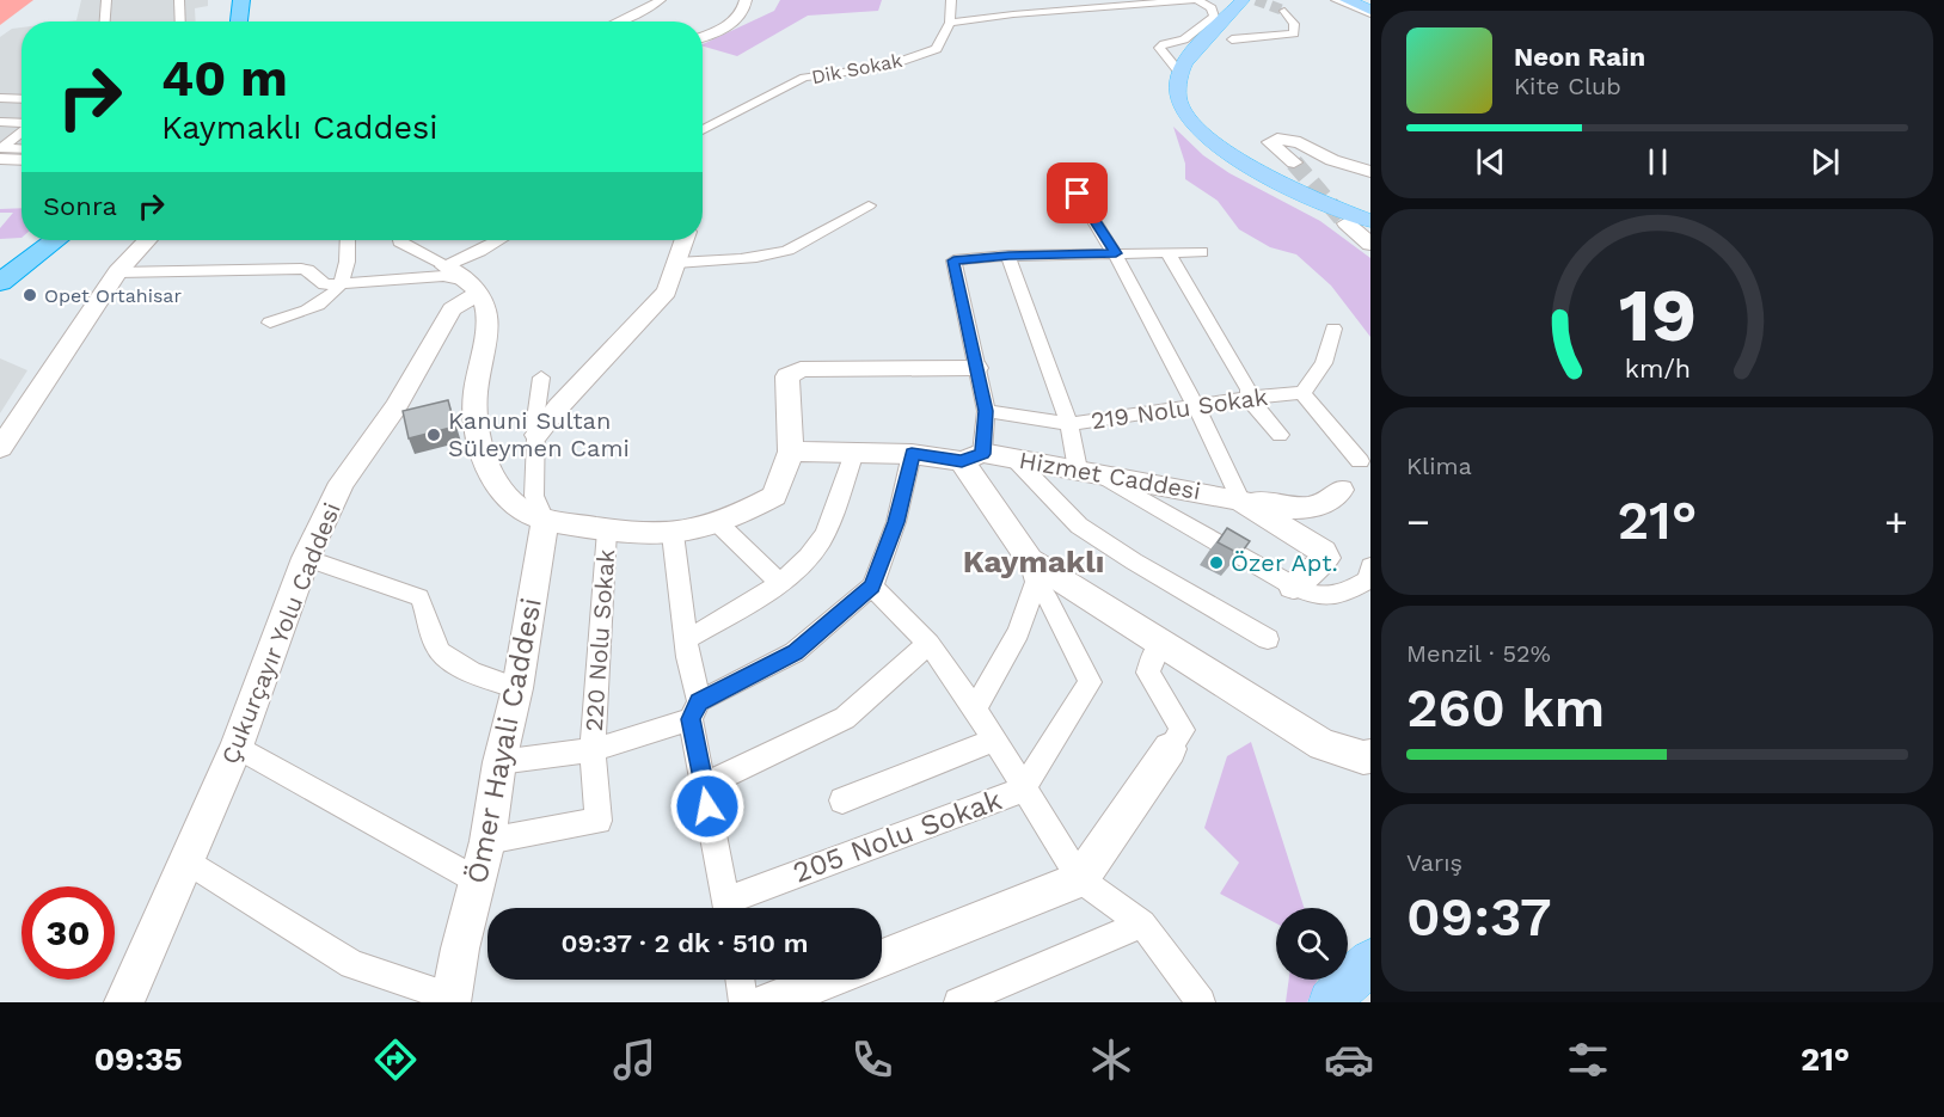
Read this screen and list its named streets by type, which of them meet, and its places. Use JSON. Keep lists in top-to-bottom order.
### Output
{
  "streets": {
    "street": [
      "Dik Sokak",
      "219 Nolu Sokak",
      "Hizmet Caddesi",
      "Çukurçayır Yolu Caddesi",
      "220 Nolu Sokak",
      "Ömer Hayali Caddesi",
      "205 Nolu Sokak"
    ]
  },
  "crossings": [
    ["220 Nolu Sokak", "Ömer Hayali Caddesi"]
  ],
  "districts": ["Kaymaklı"],
  "places": ["Opet Ortahisar", "Kanuni Sultan Süleymen Cami", "Özer Apt."],
  "page": {
    "turn": ["40 m", "Kaymaklı Caddesi"],
    "song": ["Neon Rain", "Kite Club"],
    "then": "Sonra",
    "tile": [
      "Klima",
      ["Menzil · 52%", "260 km"],
      ["Varış", "09:37"]
    ],
    "heat": ["−", "21°", "+"],
    "limit": "30",
    "trip": "09:37 · 2 dk · 510 m",
    "tabs": ["09:35", "21°"],
    "gauge": ["19", "km/h"]
  }
}
